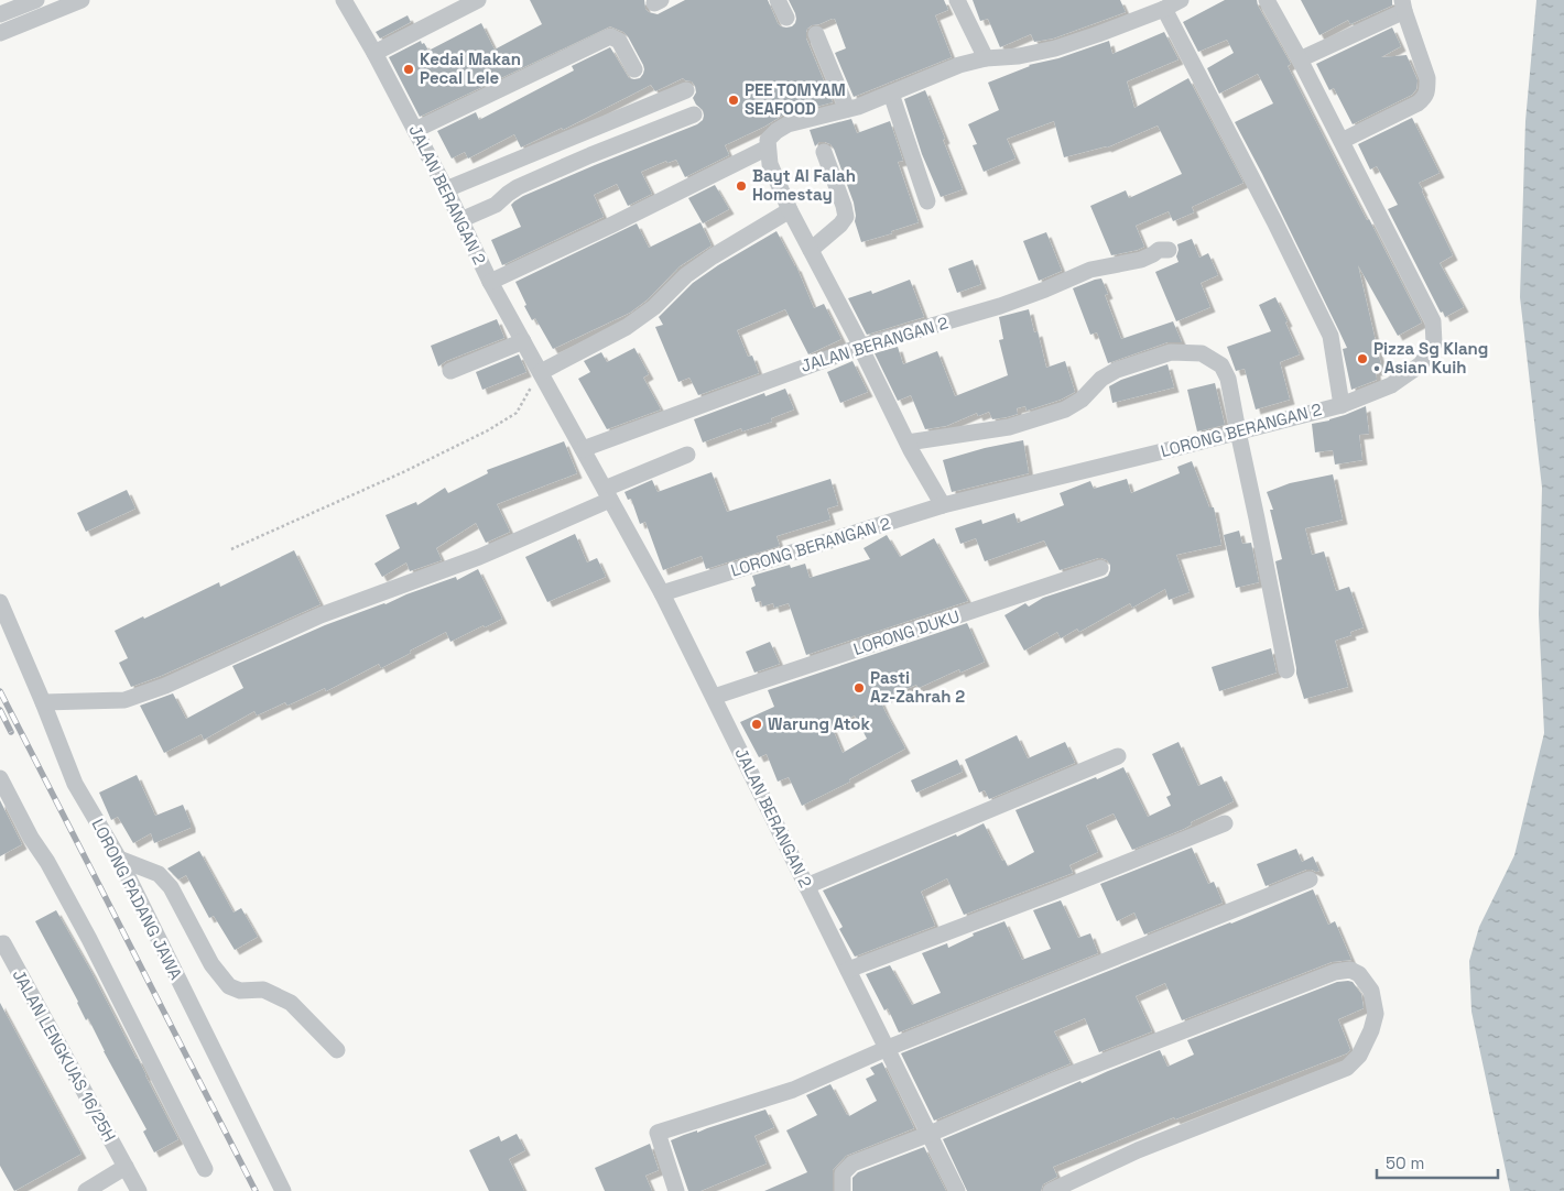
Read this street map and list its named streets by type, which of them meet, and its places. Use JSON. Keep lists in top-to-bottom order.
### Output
{
  "streets": {
    "street": [
      "JALAN BERANGAN 2",
      "LORONG BERANGAN 2",
      "LORONG DUKU",
      "LORONG PADANG JAWA",
      "JALAN LENGKUAS 16/25H"
    ]
  },
  "crossings": [
    ["JALAN BERANGAN 2", "LORONG BERANGAN 2"],
    ["JALAN BERANGAN 2", "LORONG DUKU"]
  ],
  "places": [
    "Kedai Makan Pecal Lele",
    "PEE TOMYAM SEAFOOD",
    "Bayt Al Falah Homestay",
    "Pizza Sg Klang • Asian Kuih",
    "Pasti Az-Zahrah 2",
    "Warung Atok"
  ],
  "scale_bar": "50 m"
}
